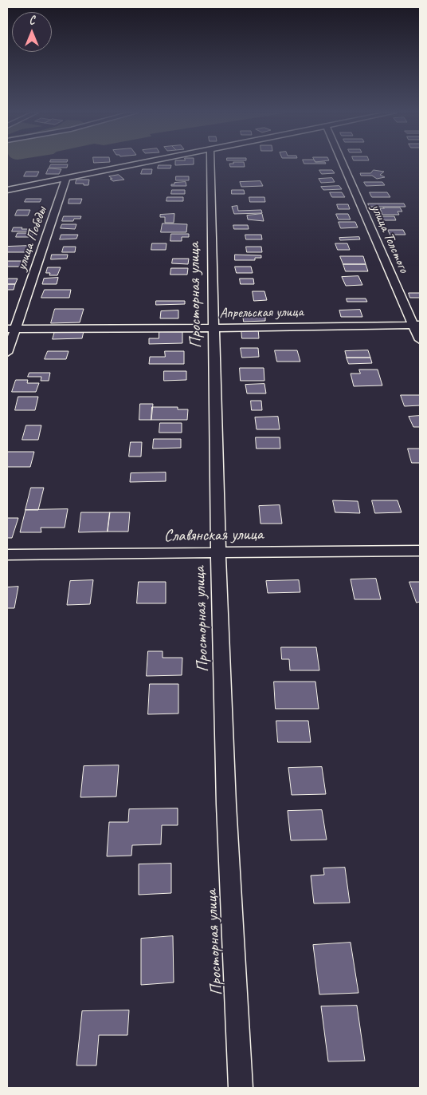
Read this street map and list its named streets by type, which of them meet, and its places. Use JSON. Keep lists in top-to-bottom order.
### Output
{
  "streets": {
    "street": [
      "улица Победы",
      "улица Толстого",
      "Просторная улица",
      "Апрельская улица",
      "Славянская улица"
    ]
  },
  "crossings": [
    ["улица Победы", "Апрельская улица"],
    ["улица Толстого", "Апрельская улица"],
    ["Просторная улица", "Апрельская улица"],
    ["Просторная улица", "Славянская улица"]
  ],
  "north": "top"
}
